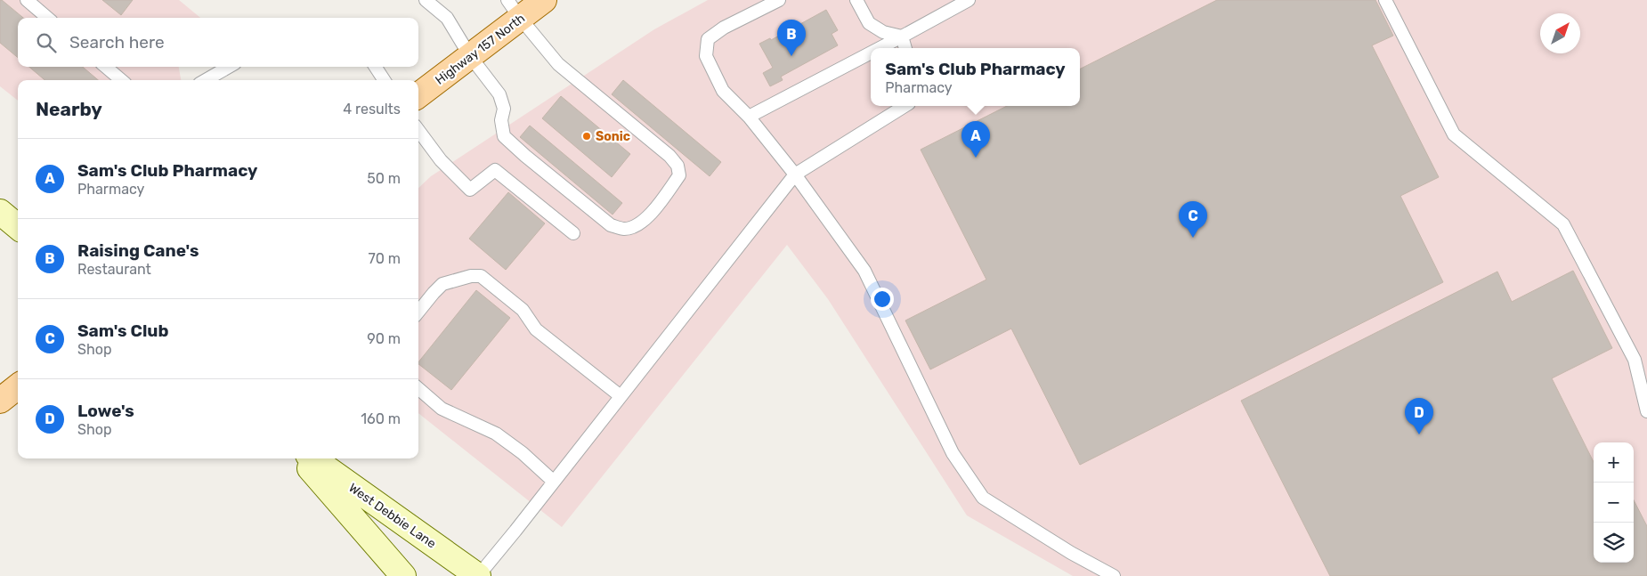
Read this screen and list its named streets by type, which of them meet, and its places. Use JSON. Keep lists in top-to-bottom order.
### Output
{
  "streets": {
    "main road": ["Highway 157 North", "West Debbie Lane"]
  },
  "places": ["Sonic"],
  "north": "top right",
  "page": {
    "search": "Search here",
    "pins": [
      "B",
      "A",
      "C",
      "D"
    ],
    "popup": ["Sam's Club Pharmacy", "Pharmacy"],
    "heading": ["Nearby", "4 results"],
    "list": [
      {
        "mark": "A",
        "name": "Sam's Club Pharmacy",
        "note": "Pharmacy",
        "value": "50 m"
      },
      {
        "mark": "B",
        "name": "Raising Cane's",
        "note": "Restaurant",
        "value": "70 m"
      },
      {
        "mark": "C",
        "name": "Sam's Club",
        "note": "Shop",
        "value": "90 m"
      },
      {
        "mark": "D",
        "name": "Lowe's",
        "note": "Shop",
        "value": "160 m"
      }
    ],
    "map_buttons": ["+", "−"]
  }
}
